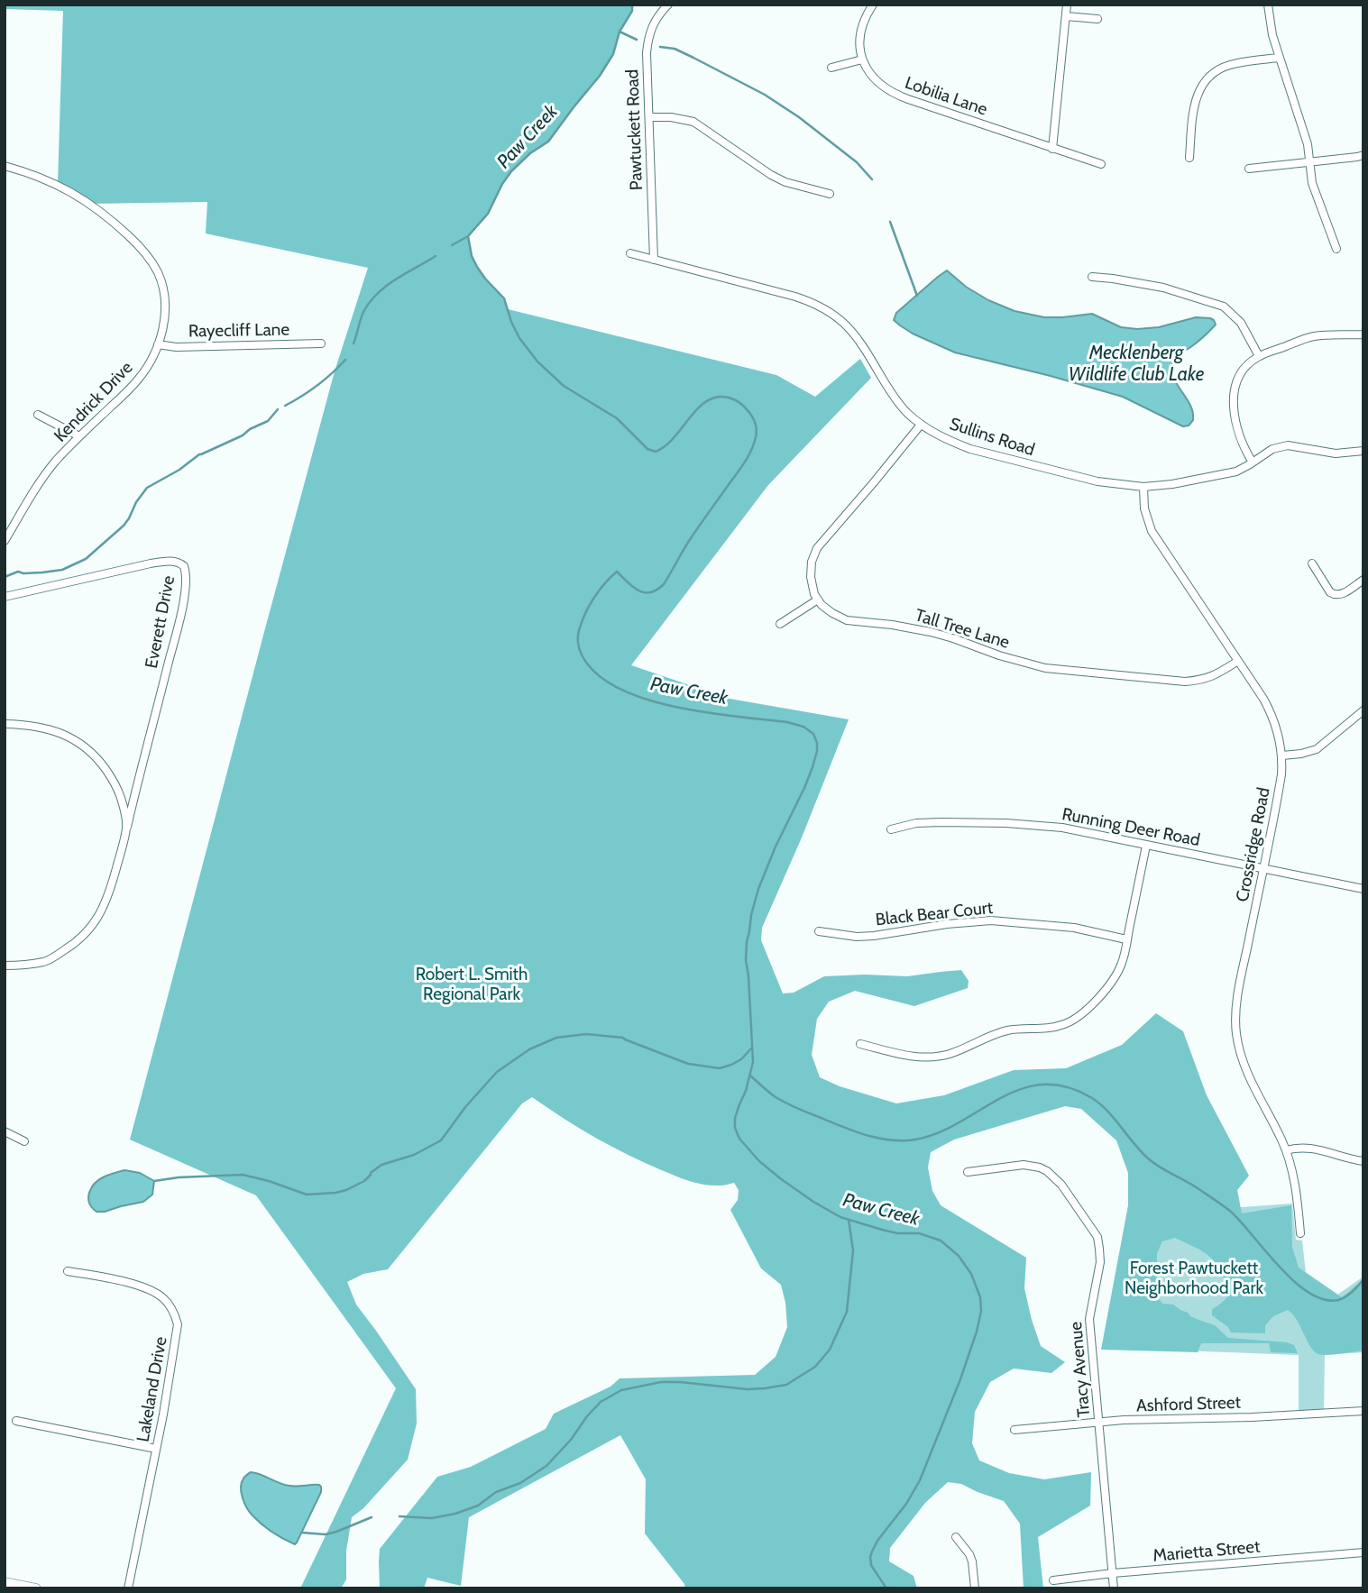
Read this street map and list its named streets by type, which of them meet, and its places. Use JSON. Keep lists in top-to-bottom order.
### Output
{
  "streets": {
    "street": [
      "Lobilia Lane",
      "Pawtuckett Road",
      "Rayecliff Lane",
      "Kendrick Drive",
      "Sullins Road",
      "Everett Drive",
      "Tall Tree Lane",
      "Running Deer Road",
      "Crossridge Road",
      "Black Bear Court",
      "Tracy Avenue",
      "Lakeland Drive",
      "Ashford Street",
      "Marietta Street"
    ]
  },
  "crossings": [
    ["Pawtuckett Road", "Sullins Road"],
    ["Rayecliff Lane", "Kendrick Drive"],
    ["Sullins Road", "Crossridge Road"],
    ["Tall Tree Lane", "Crossridge Road"],
    ["Running Deer Road", "Crossridge Road"],
    ["Tracy Avenue", "Ashford Street"],
    ["Tracy Avenue", "Marietta Street"]
  ],
  "water": ["Paw Creek", "Mecklenberg Wildlife Club Lake"],
  "parks": ["Robert L. Smith Regional Park", "Forest Pawtuckett Neighborhood Park"]
}
